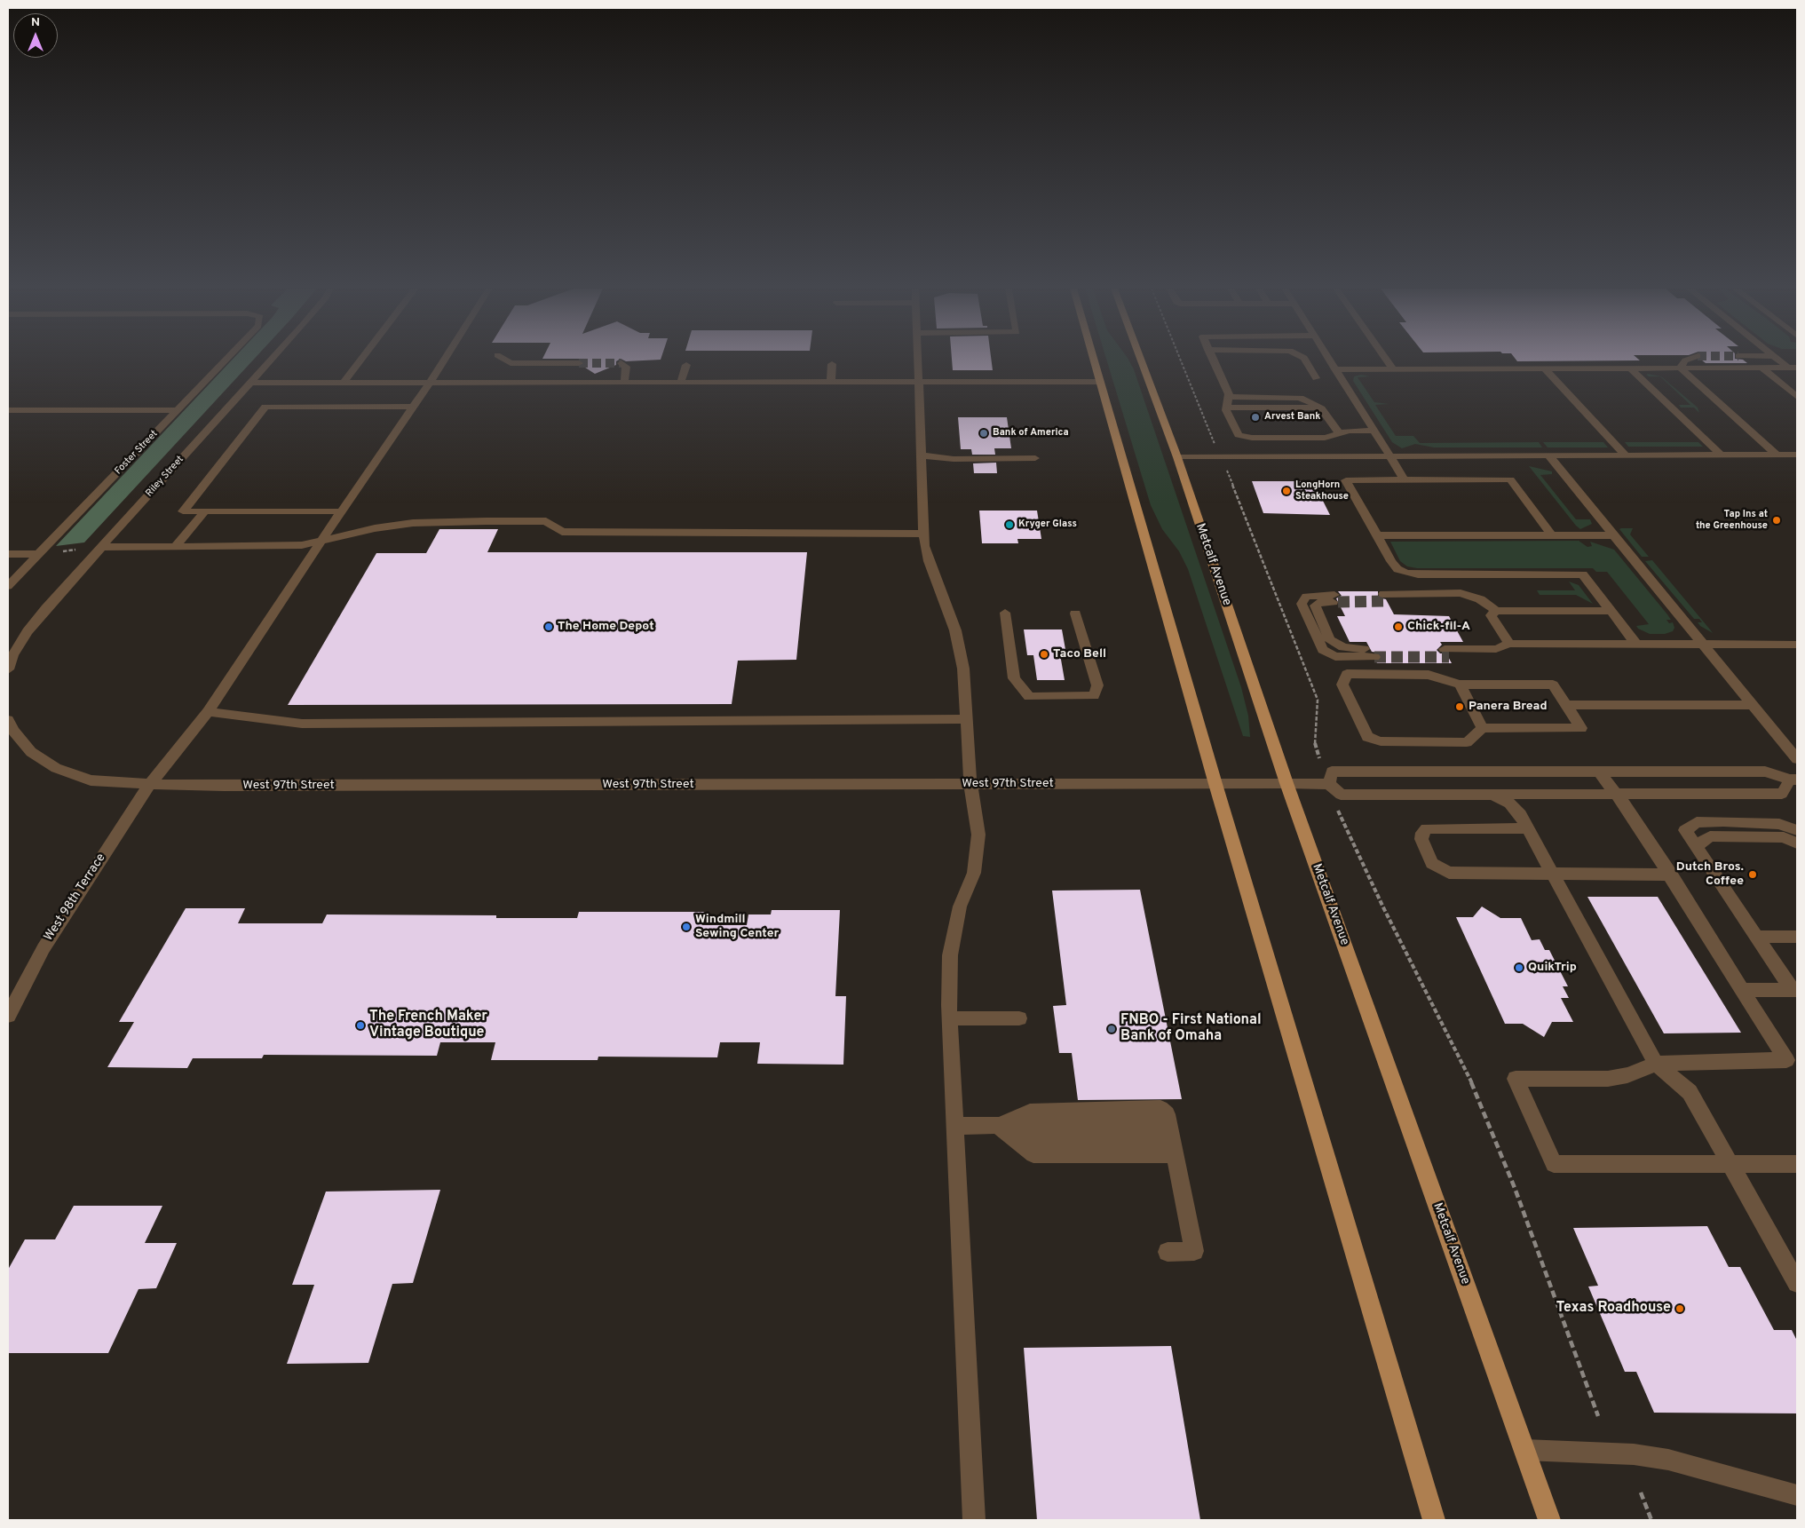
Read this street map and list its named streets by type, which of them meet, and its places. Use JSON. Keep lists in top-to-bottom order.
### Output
{
  "streets": {
    "main road": ["Metcalf Avenue"],
    "street": [
      "Foster Street",
      "Riley Street",
      "West 97th Street",
      "West 98th Terrace"
    ]
  },
  "crossings": [
    ["Metcalf Avenue", "West 97th Street"],
    ["West 97th Street", "West 98th Terrace"]
  ],
  "places": [
    "Arvest Bank",
    "Bank of America",
    "LongHorn Steakhouse",
    "Tap Ins at the Greenhouse",
    "Kryger Glass",
    "The Home Depot",
    "Chick-fil-A",
    "Taco Bell",
    "Panera Bread",
    "Dutch Bros. Coffee",
    "Windmill Sewing Center",
    "QuikTrip",
    "The French Maker Vintage Boutique",
    "FNBO - First National Bank of Omaha",
    "Texas Roadhouse"
  ],
  "north": "top"
}
